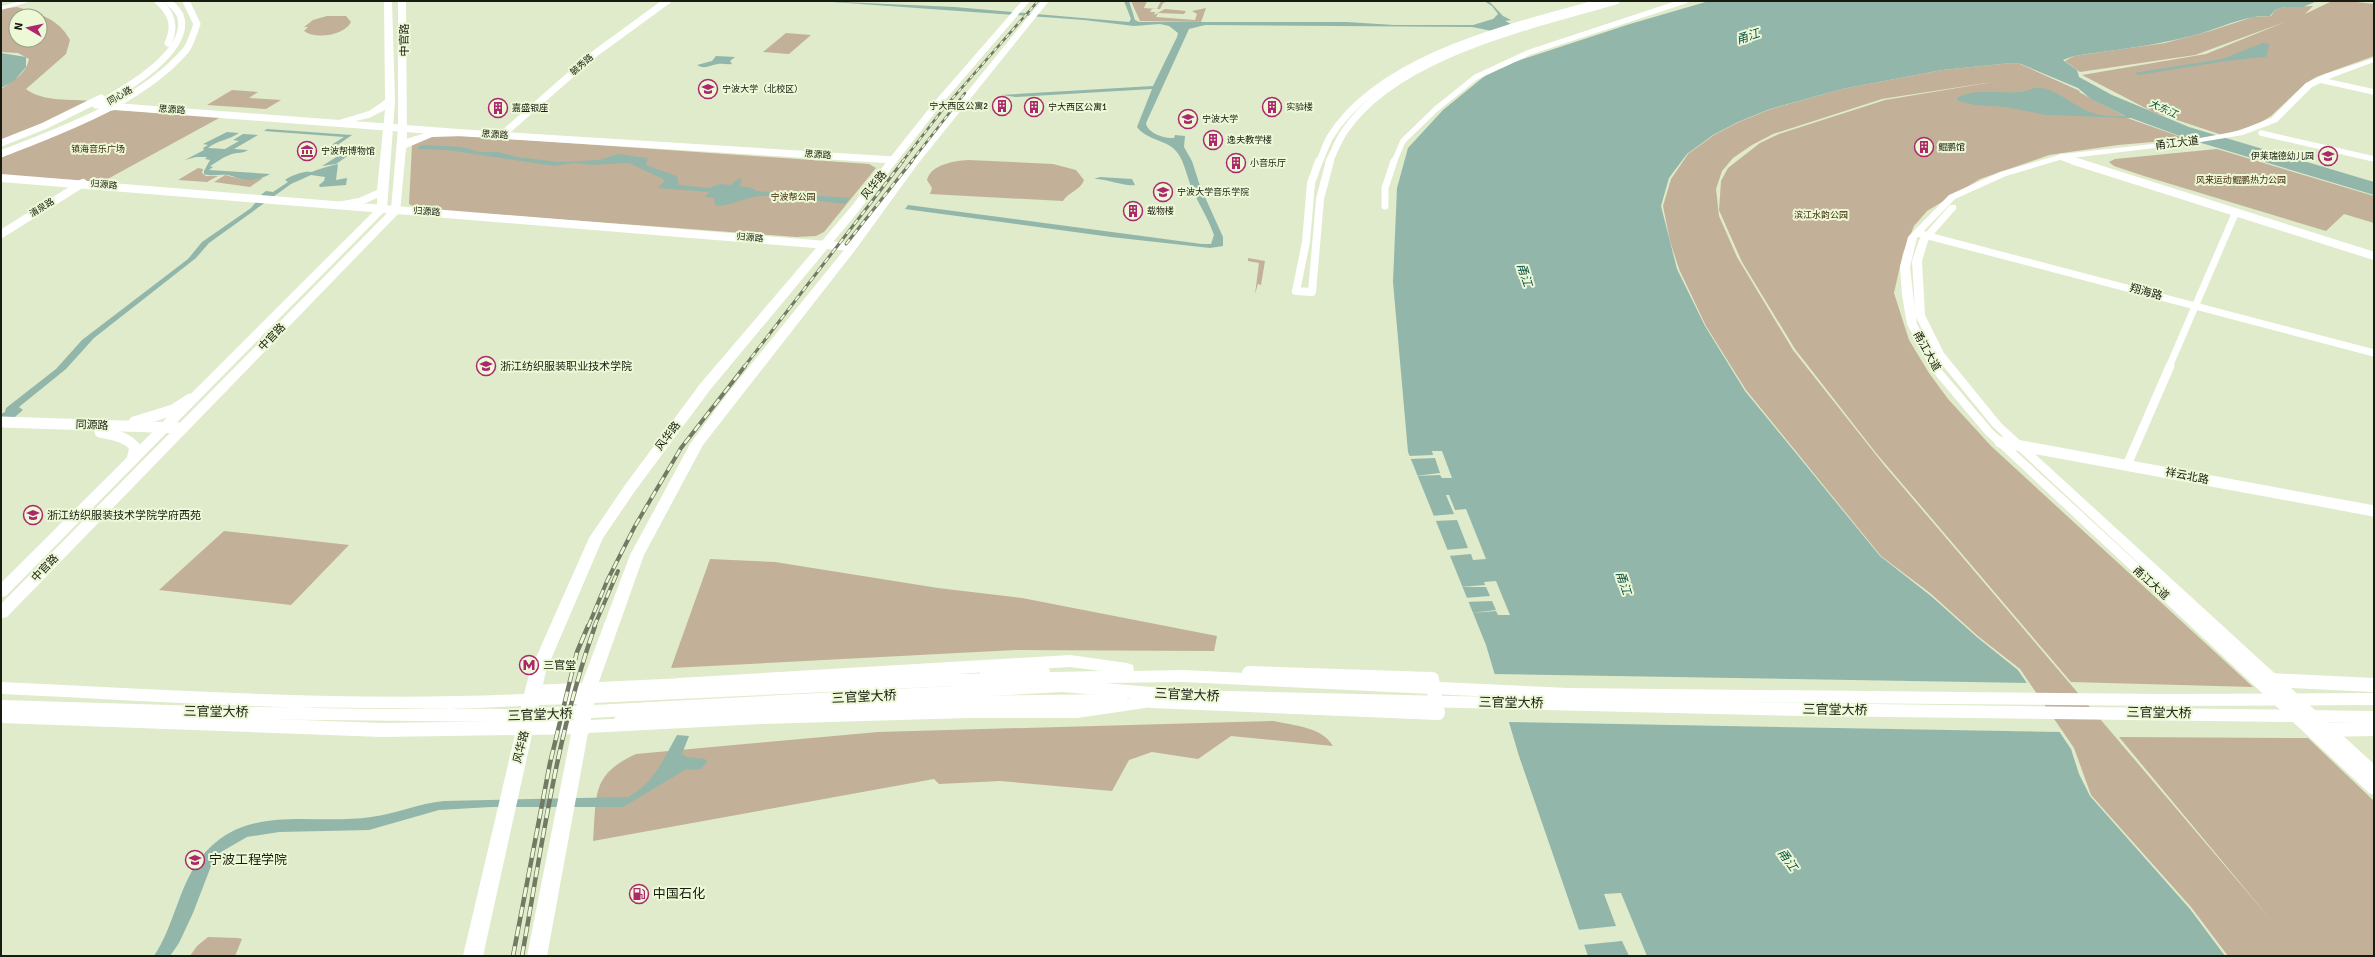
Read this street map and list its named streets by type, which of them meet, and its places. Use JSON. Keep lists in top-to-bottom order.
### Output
{
  "streets": {
    "main road": [
      "中官路",
      "甬江大道",
      "风华路",
      "三官堂大桥"
    ],
    "street": [
      "毓秀路",
      "同心路",
      "思源路",
      "归源路",
      "清泉路",
      "翔海路",
      "同源路",
      "祥云北路"
    ]
  },
  "crossings": [
    ["中官路", "思源路"],
    ["中官路", "归源路"],
    ["中官路", "同源路"],
    ["毓秀路", "思源路"],
    ["同心路", "思源路"],
    ["思源路", "风华路"],
    ["甬江大道", "翔海路"],
    ["甬江大道", "祥云北路"],
    ["归源路", "风华路"],
    ["归源路", "清泉路"]
  ],
  "water": ["甬江", "大东江"],
  "parks": [
    "镇海音乐广场",
    "风来运动鲲鹏热力公园",
    "宁波帮公园",
    "滨江水韵公园"
  ],
  "places": {
    "school or university": [
      "宁波大学（北校区）",
      "宁波大学",
      "伊莱瑞德幼儿园",
      "宁波大学音乐学院",
      "浙江纺织服装职业技术学院",
      "浙江纺织服装技术学院学府西苑",
      "宁波工程学院"
    ],
    "building": [
      "宁大西区公寓2",
      "宁大西区公寓1",
      "实验楼",
      "嘉盛银座",
      "逸夫教学楼",
      "鲲鹏馆",
      "小音乐厅",
      "载物楼"
    ],
    "museum": ["宁波帮博物馆"],
    "metro station": ["三官堂"],
    "fuel station": ["中国石化"]
  },
  "north": "left"
}
